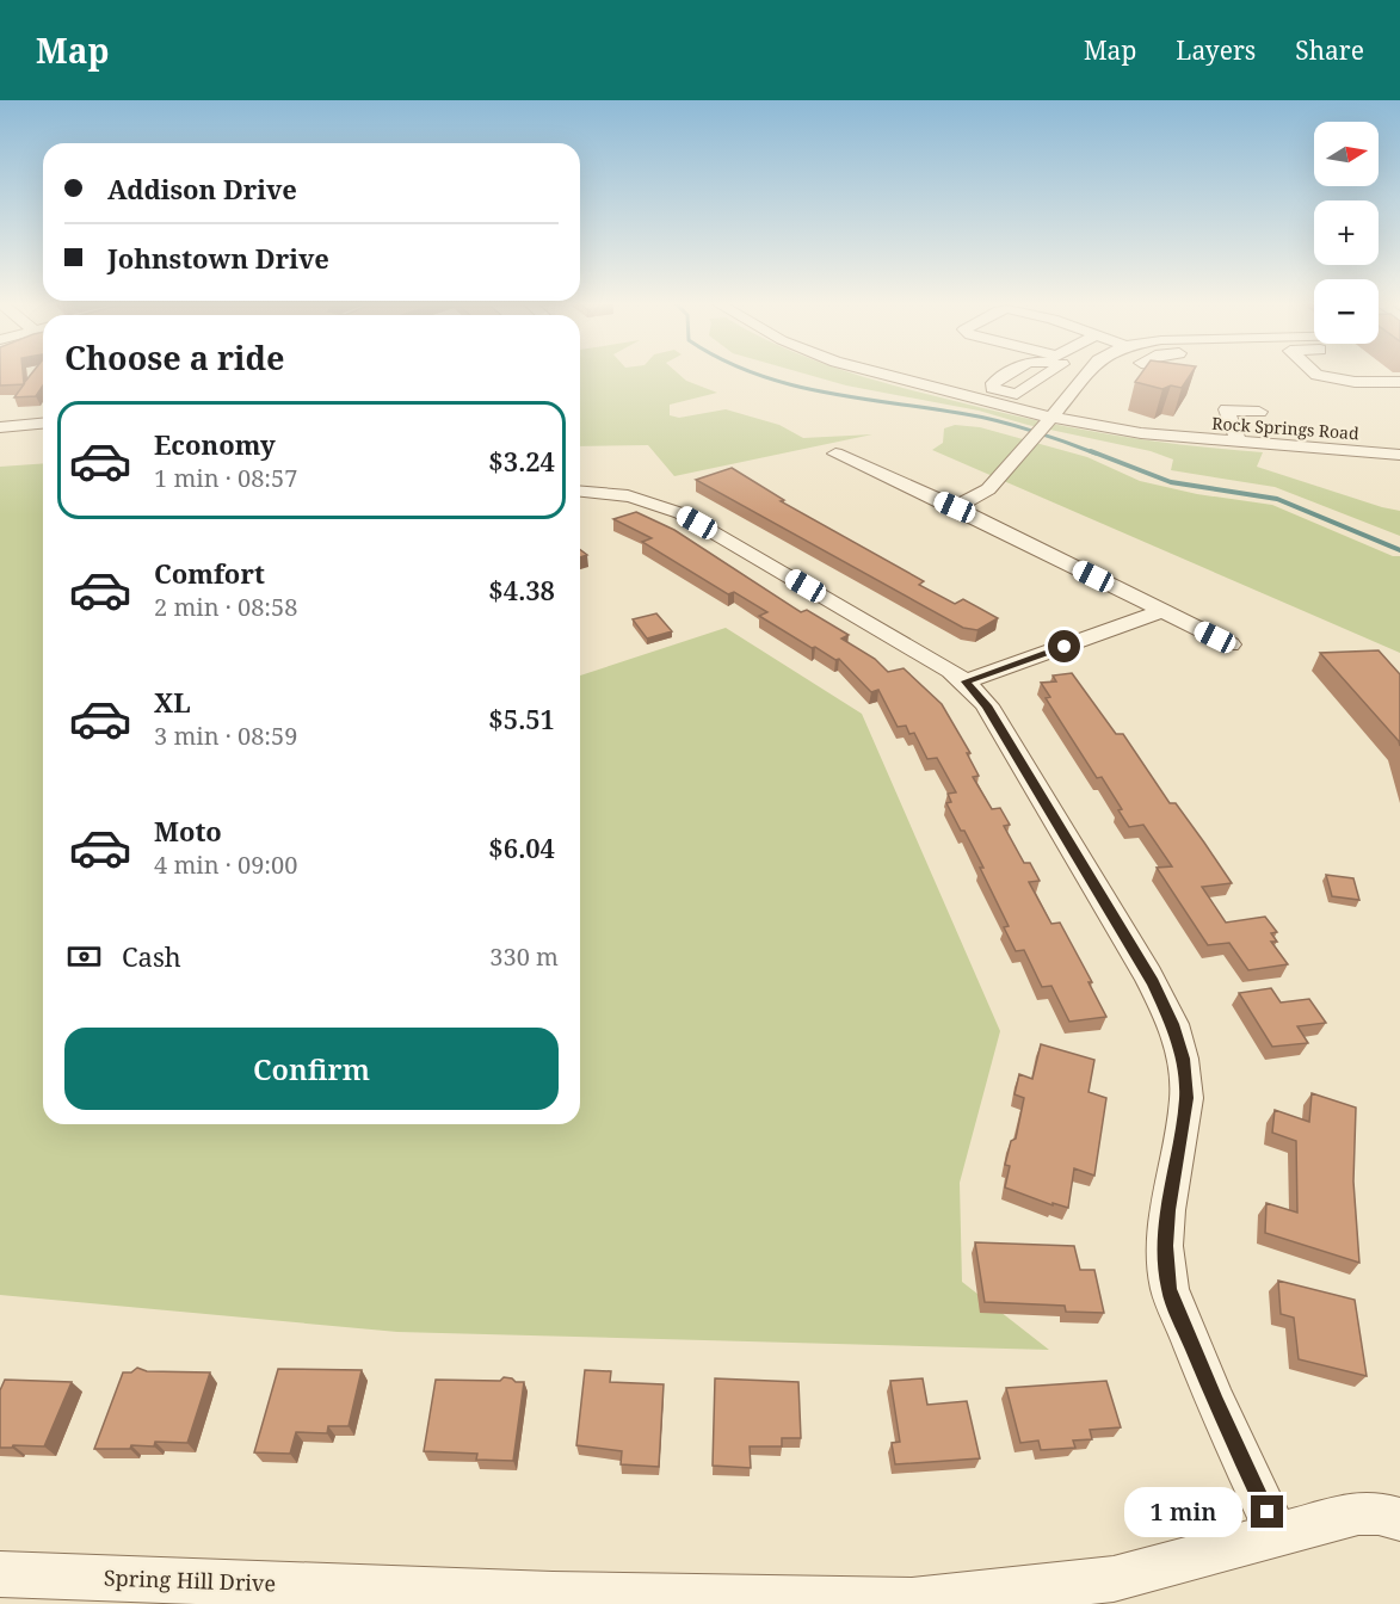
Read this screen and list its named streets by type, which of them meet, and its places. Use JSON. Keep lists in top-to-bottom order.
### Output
{
  "streets": {
    "street": ["Rock Springs Road", "Spring Hill Drive"]
  },
  "north": "right",
  "page": {
    "header": "Map",
    "nav": ["Map", "Layers", "Share"],
    "map_buttons": ["+", "−"],
    "banner": ["Addison Drive", "Johnstown Drive"],
    "heading": "Choose a ride",
    "list": [
      {
        "name": "Economy",
        "note": "1 min · 08:57",
        "value": "$3.24"
      },
      {
        "name": "Comfort",
        "note": "2 min · 08:58",
        "value": "$4.38"
      },
      {
        "name": "XL",
        "note": "3 min · 08:59",
        "value": "$5.51"
      },
      {
        "name": "Moto",
        "note": "4 min · 09:00",
        "value": "$6.04"
      }
    ],
    "pay": ["Cash", "330 m"],
    "buttons": "Confirm",
    "bubble": "1 min"
  }
}
